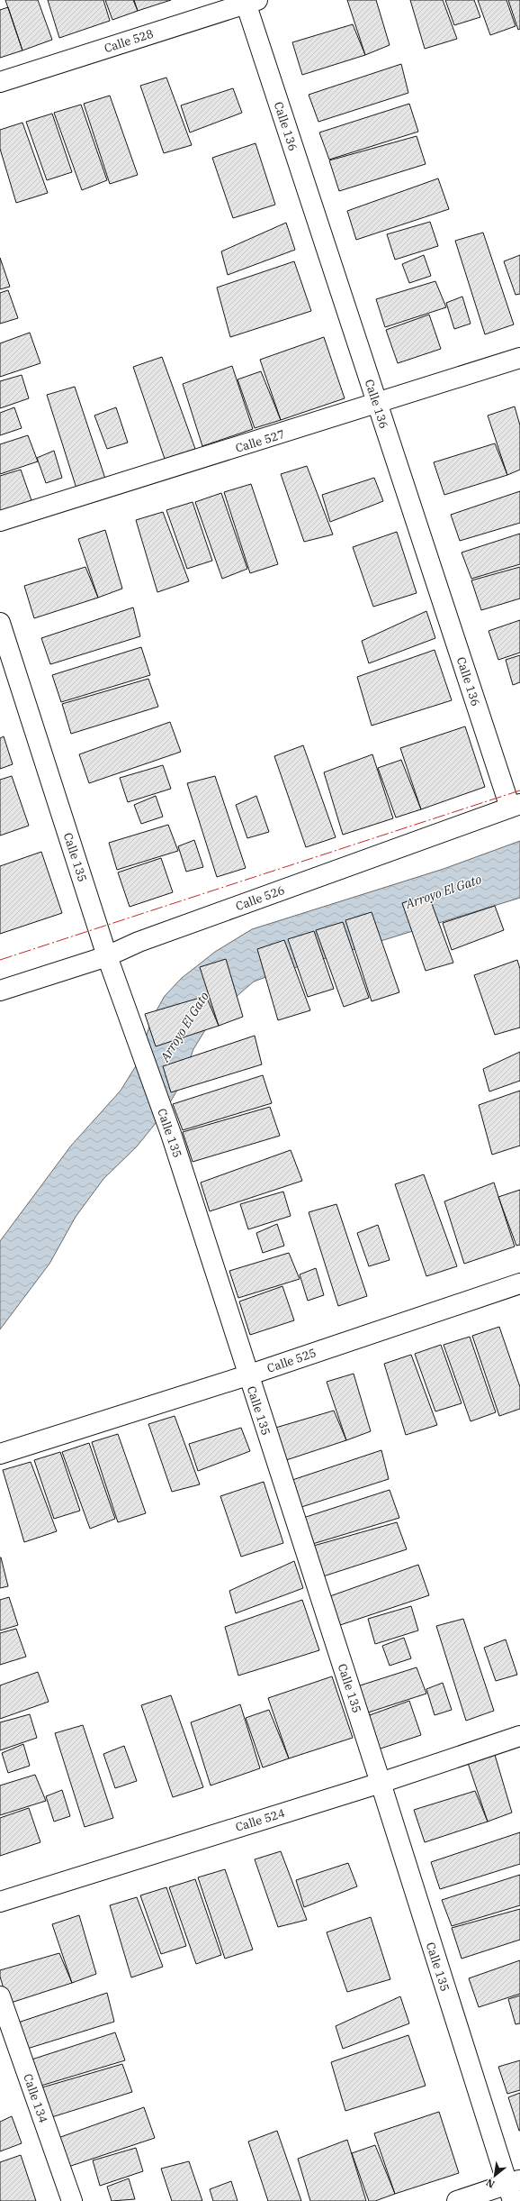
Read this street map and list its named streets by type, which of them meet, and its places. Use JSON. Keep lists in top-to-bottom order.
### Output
{
  "streets": {
    "street": [
      "Calle 528",
      "Calle 136",
      "Calle 527",
      "Calle 135",
      "Calle 526",
      "Calle 525",
      "Calle 524",
      "Calle 134"
    ]
  },
  "crossings": [
    ["Calle 528", "Calle 136"],
    ["Calle 136", "Calle 527"],
    ["Calle 136", "Calle 526"],
    ["Calle 135", "Calle 526"],
    ["Calle 135", "Calle 525"],
    ["Calle 135", "Calle 524"]
  ],
  "water": ["Arroyo El Gato"],
  "north": "bottom left"
}
